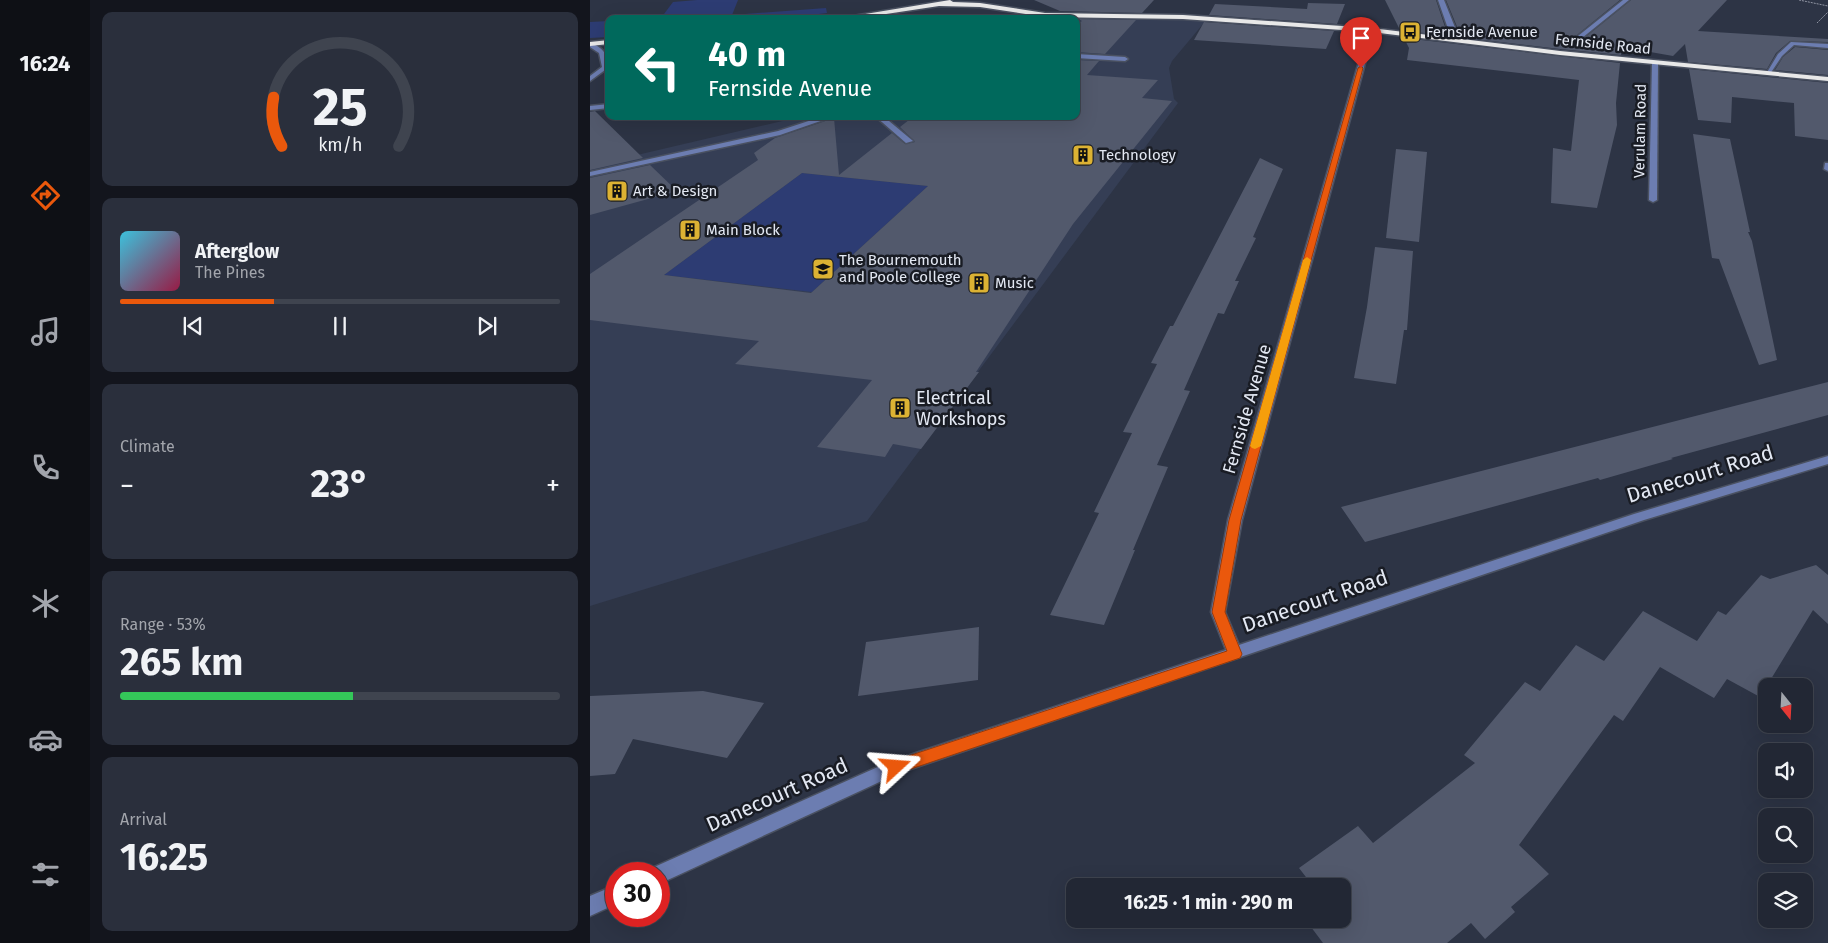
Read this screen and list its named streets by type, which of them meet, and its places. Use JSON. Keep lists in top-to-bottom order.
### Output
{
  "streets": {
    "highway": ["Fernside Road"],
    "street": ["Verulam Road", "Fernside Avenue", "Danecourt Road"]
  },
  "crossings": [
    ["Fernside Road", "Verulam Road"],
    ["Fernside Road", "Fernside Avenue"],
    ["Fernside Avenue", "Danecourt Road"]
  ],
  "places": {
    "bus stop": ["Fernside Avenue"],
    "building": [
      "Technology",
      "Art & Design",
      "Main Block",
      "Music",
      "Electrical Workshops"
    ],
    "school or university": ["The Bournemouth and Poole College"]
  },
  "north": "bottom",
  "page": {
    "tabs": "16:24",
    "turn": ["40 m", "Fernside Avenue"],
    "song": ["Afterglow", "The Pines"],
    "tile": [
      "Climate",
      ["Range · 53%", "265 km"],
      ["Arrival", "16:25"]
    ],
    "heat": ["−", "23°", "+"],
    "limit": "30",
    "trip": "16:25 · 1 min · 290 m",
    "gauge": ["25", "km/h"]
  }
}
